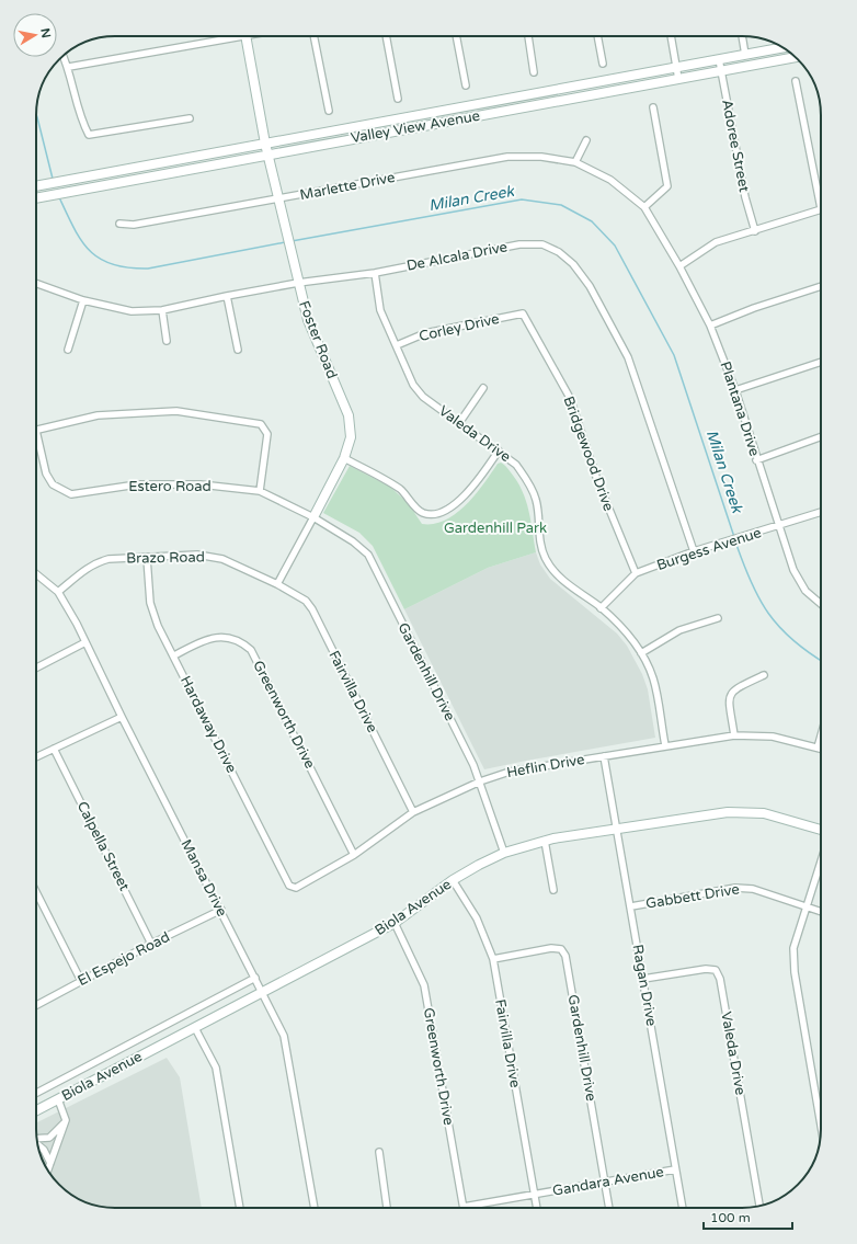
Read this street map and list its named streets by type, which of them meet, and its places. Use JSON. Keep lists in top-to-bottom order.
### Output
{
  "streets": {
    "main road": ["Valley View Avenue", "Foster Road", "Biola Avenue"],
    "street": [
      "Adoree Street",
      "Marlette Drive",
      "De Alcala Drive",
      "Corley Drive",
      "Plantana Drive",
      "Valeda Drive",
      "Bridgewood Drive",
      "Estero Road",
      "Burgess Avenue",
      "Brazo Road",
      "Gardenhill Drive",
      "Fairvilla Drive",
      "Greenworth Drive",
      "Hardaway Drive",
      "Heflin Drive",
      "Calpella Street",
      "Mansa Drive",
      "Gabbett Drive",
      "El Espejo Road",
      "Ragan Drive",
      "Gandara Avenue"
    ]
  },
  "crossings": [
    ["Valley View Avenue", "Adoree Street"],
    ["Valley View Avenue", "Foster Road"],
    ["Marlette Drive", "Foster Road"],
    ["Marlette Drive", "Plantana Drive"],
    ["De Alcala Drive", "Foster Road"],
    ["De Alcala Drive", "Valeda Drive"],
    ["De Alcala Drive", "Burgess Avenue"],
    ["Corley Drive", "Valeda Drive"],
    ["Corley Drive", "Bridgewood Drive"],
    ["Foster Road", "Estero Road"],
    ["Foster Road", "Brazo Road"],
    ["Foster Road", "Gardenhill Drive"],
    ["Foster Road", "Fairvilla Drive"],
    ["Plantana Drive", "Burgess Avenue"],
    ["Valeda Drive", "Burgess Avenue"],
    ["Valeda Drive", "Heflin Drive"],
    ["Valeda Drive", "Ragan Drive"],
    ["Bridgewood Drive", "Burgess Avenue"],
    ["Estero Road", "Gardenhill Drive"],
    ["Brazo Road", "Fairvilla Drive"],
    ["Brazo Road", "Hardaway Drive"],
    ["Brazo Road", "Mansa Drive"],
    ["Gardenhill Drive", "Fairvilla Drive"],
    ["Gardenhill Drive", "Heflin Drive"],
    ["Gardenhill Drive", "Biola Avenue"],
    ["Gardenhill Drive", "Gandara Avenue"],
    ["Fairvilla Drive", "Heflin Drive"],
    ["Fairvilla Drive", "Biola Avenue"],
    ["Fairvilla Drive", "Gandara Avenue"],
    ["Greenworth Drive", "Hardaway Drive"],
    ["Greenworth Drive", "Heflin Drive"],
    ["Greenworth Drive", "Biola Avenue"],
    ["Greenworth Drive", "Gandara Avenue"],
    ["Hardaway Drive", "Heflin Drive"],
    ["Heflin Drive", "Ragan Drive"],
    ["Calpella Street", "El Espejo Road"],
    ["Mansa Drive", "Biola Avenue"],
    ["Mansa Drive", "El Espejo Road"],
    ["Gabbett Drive", "Ragan Drive"],
    ["Biola Avenue", "Ragan Drive"],
    ["Ragan Drive", "Gandara Avenue"]
  ],
  "water": ["Milan Creek"],
  "parks": ["Gardenhill Park"],
  "scale_bar": "100 m",
  "north": "right"
}
